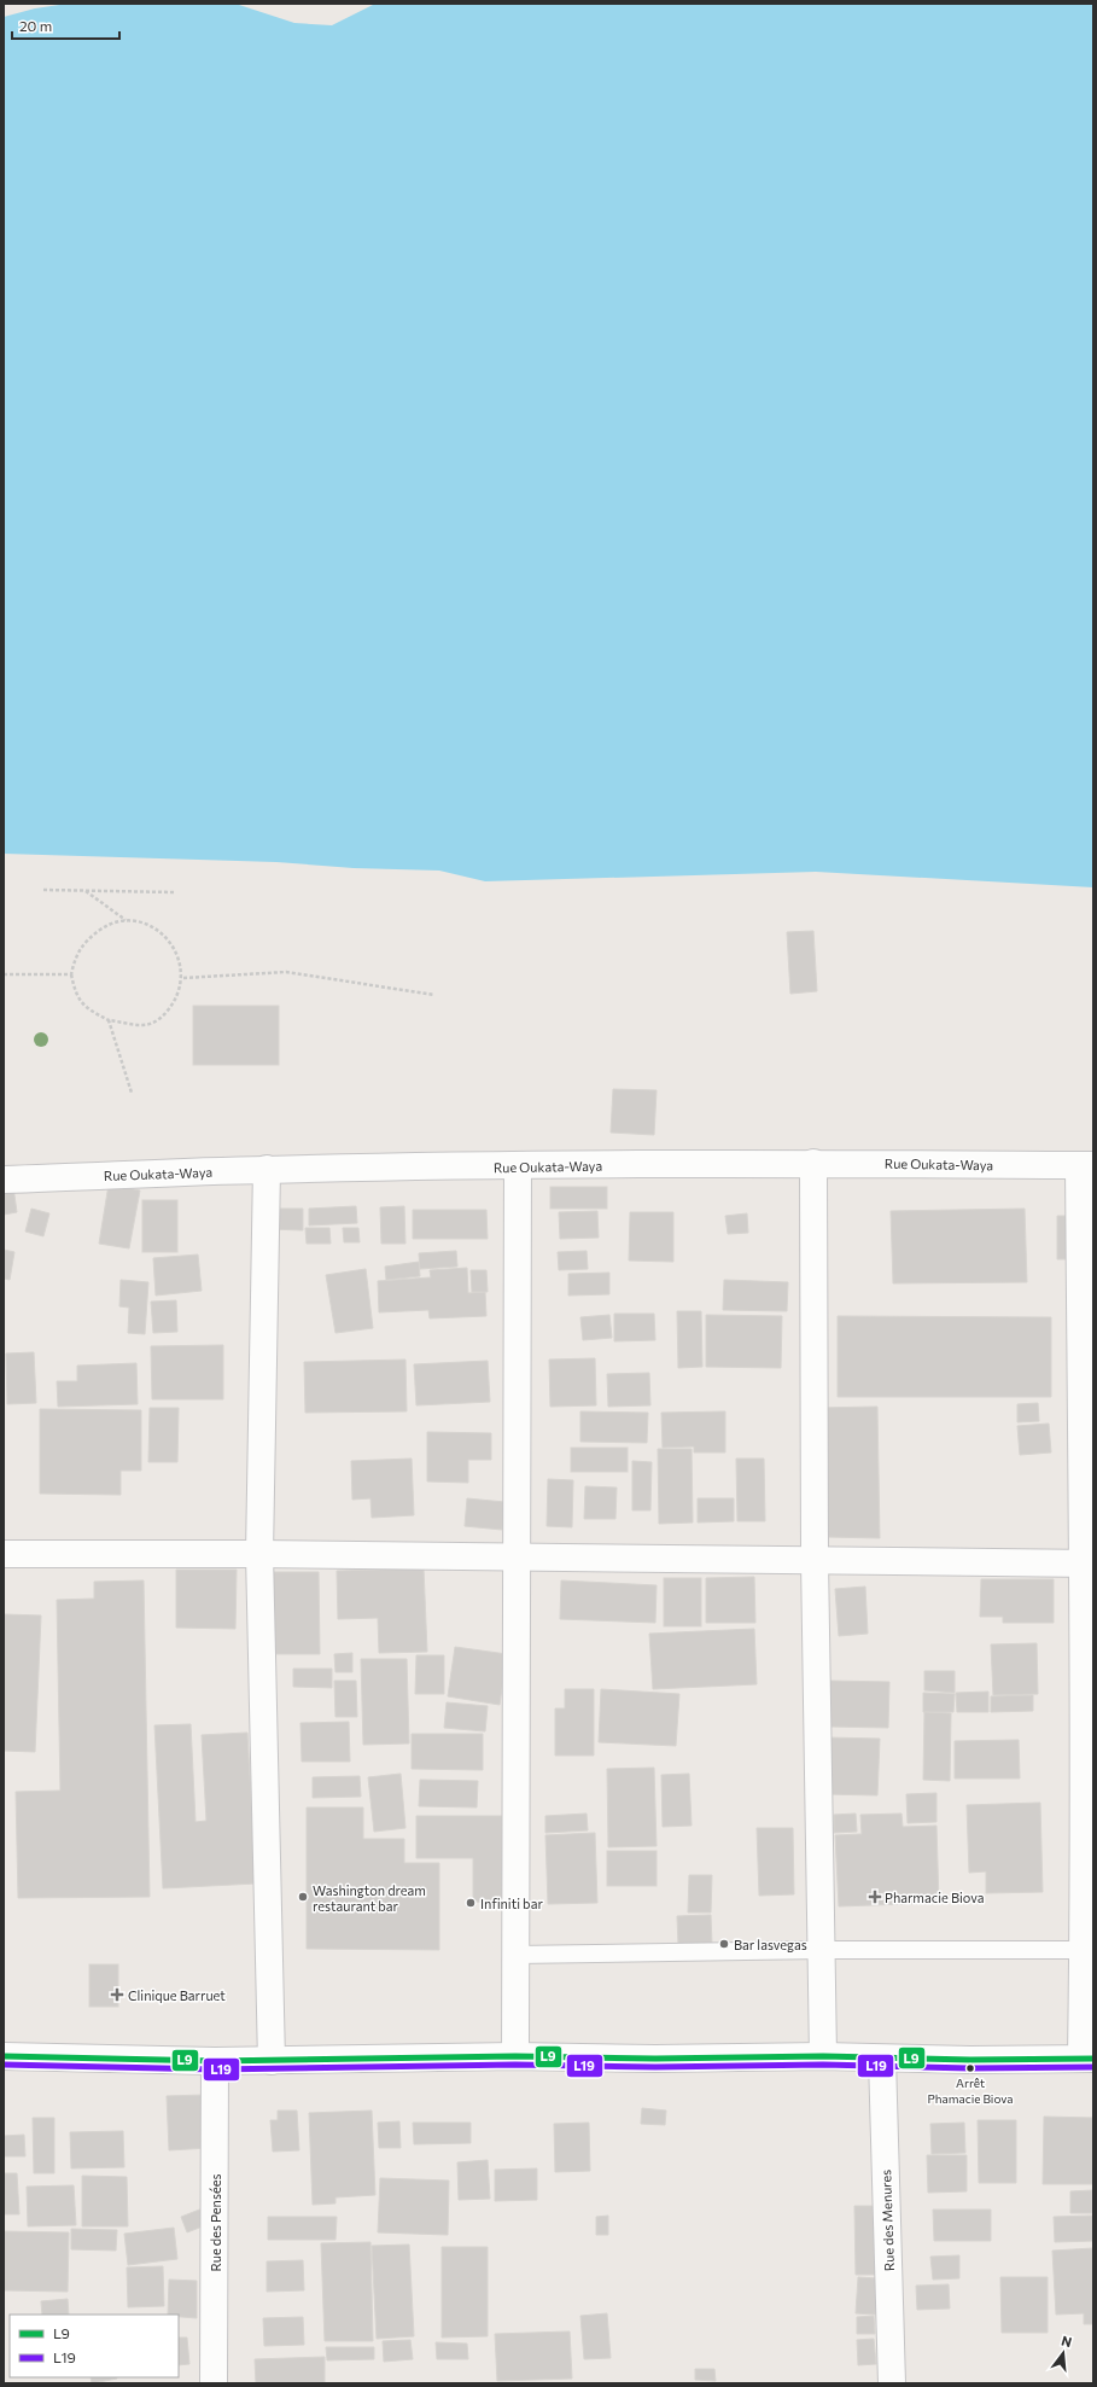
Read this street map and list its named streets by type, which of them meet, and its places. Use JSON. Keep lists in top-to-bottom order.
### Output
{
  "streets": {
    "street": ["Rue Oukata-Waya", "Rue des Menures", "Rue des Pensées"]
  },
  "places": {
    "other": [
      "Washington dream restaurant bar",
      "Infiniti bar",
      "Bar lasvegas",
      "Arrêt Phamacie Biova"
    ],
    "health": ["Pharmacie Biova", "Clinique Barruet"]
  },
  "lines": ["transit line L9", "transit line L19"],
  "legend": ["L9", "L19"],
  "scale_bar": "20 m",
  "north": "top"
}
